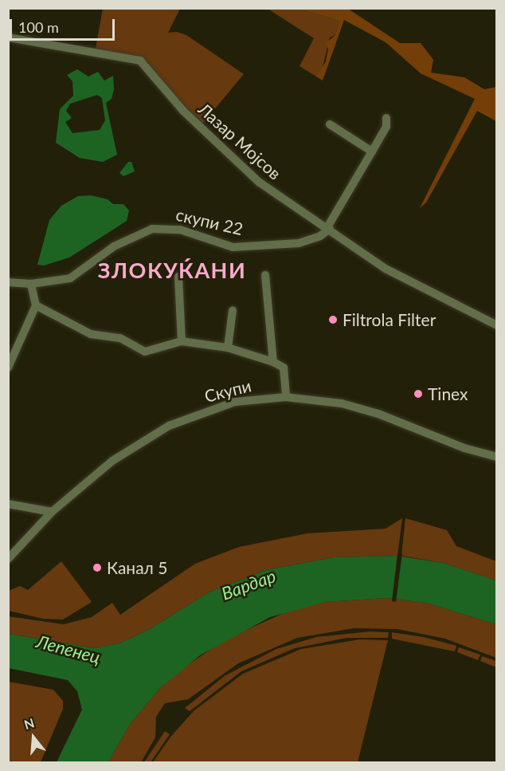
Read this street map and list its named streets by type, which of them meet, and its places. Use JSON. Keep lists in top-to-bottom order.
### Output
{
  "streets": {
    "street": ["Лазар Мојсов", "скупи 22", "Скупи"]
  },
  "crossings": [
    ["Лазар Мојсов", "скупи 22"]
  ],
  "districts": ["ЗЛОКУЌАНИ"],
  "water": ["Вардар", "Лепенец"],
  "places": ["Filtrola Filter", "Tinex", "Канал 5"],
  "scale_bar": "100 m",
  "north": "top"
}
